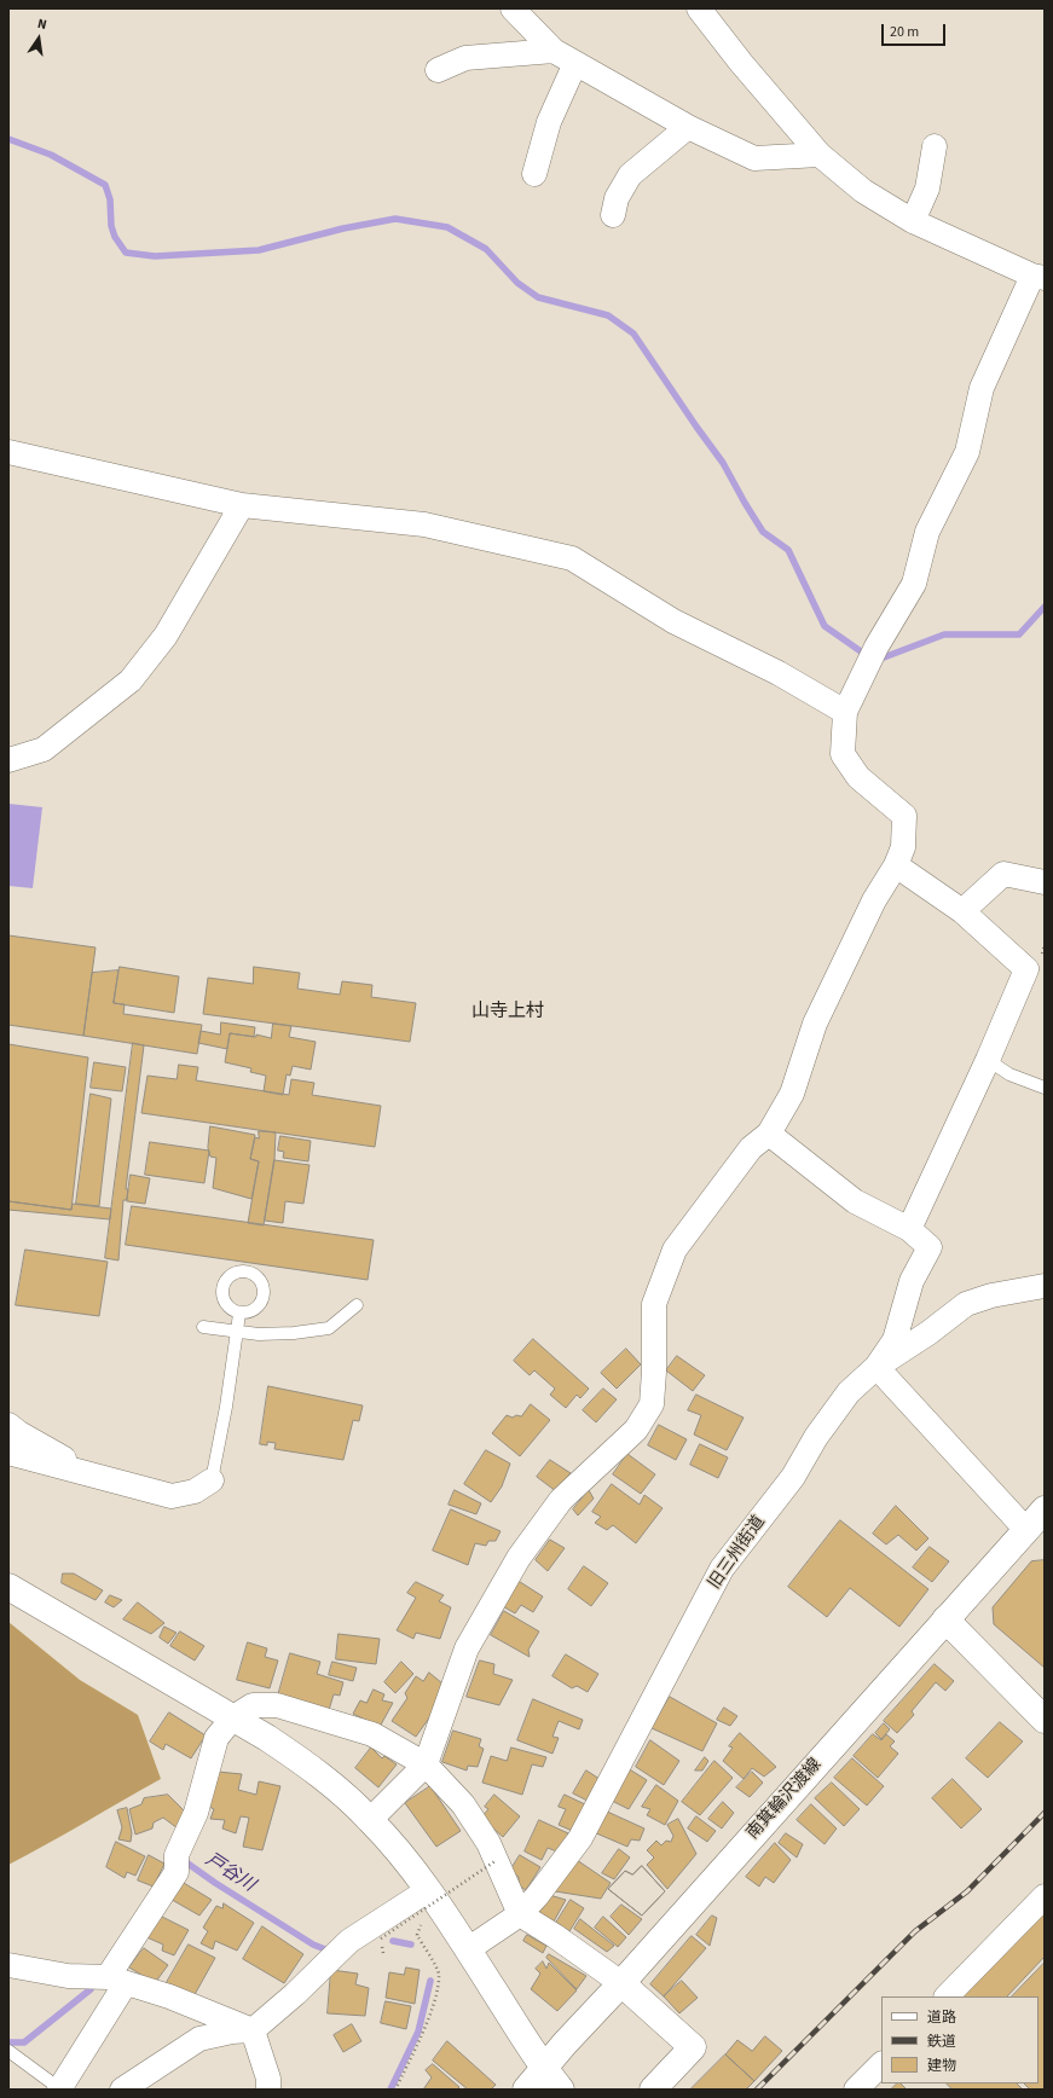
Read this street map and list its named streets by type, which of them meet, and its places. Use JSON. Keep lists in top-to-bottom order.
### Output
{
  "streets": {
    "street": ["旧三州街道", "南箕輪沢渡線"]
  },
  "districts": ["山寺上村"],
  "water": ["戸谷川"],
  "legend": ["道路", "鉄道", "建物"],
  "scale_bar": "20 m",
  "north": "top"
}
